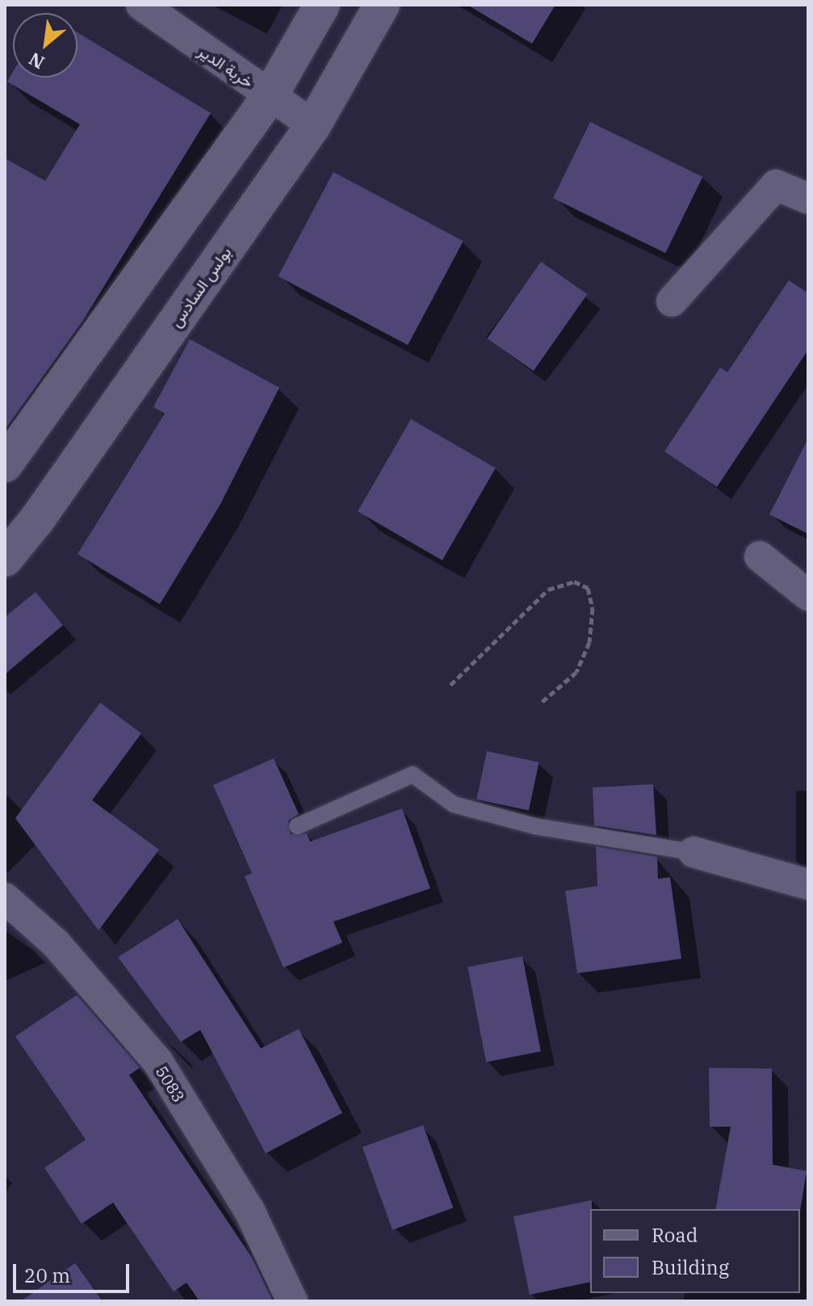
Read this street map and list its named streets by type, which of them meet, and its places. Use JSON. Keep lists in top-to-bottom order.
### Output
{
  "streets": {
    "street": ["خربة الدير", "بولس السادس", "5083"]
  },
  "crossings": [
    ["خربة الدير", "بولس السادس"]
  ],
  "legend": ["Road", "Building"],
  "scale_bar": "20 m",
  "north": "bottom left"
}
